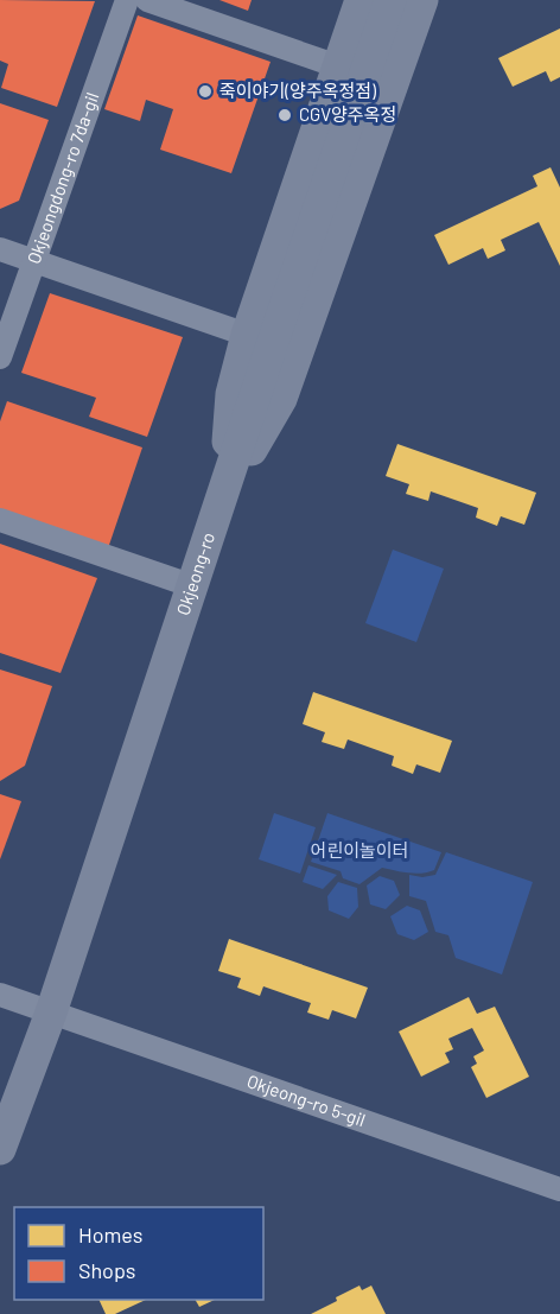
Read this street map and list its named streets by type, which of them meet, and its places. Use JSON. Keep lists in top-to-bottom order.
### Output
{
  "streets": {
    "main road": ["Okjeong-ro"],
    "street": ["Okjeongdong-ro 7da-gil", "Okjeong-ro 5-gil"]
  },
  "crossings": [
    ["Okjeong-ro", "Okjeong-ro 5-gil"]
  ],
  "parks": ["어린이놀이터"],
  "places": ["죽이야기(양주옥정점)", "CGV양주옥정"],
  "legend": ["Homes", "Shops"]
}
